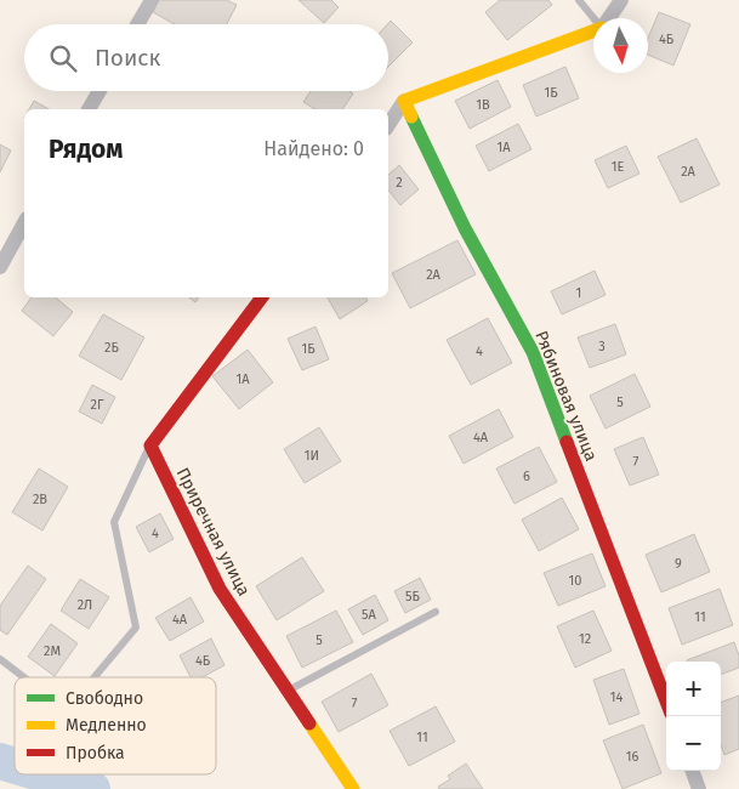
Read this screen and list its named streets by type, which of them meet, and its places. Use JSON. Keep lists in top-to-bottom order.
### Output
{
  "streets": {
    "street": ["Рябиновая улица", "Приречная улица"]
  },
  "house_numbers": [
    "4Б",
    "1Б",
    "1В",
    "1А",
    "1Е",
    "2А",
    "2",
    "2А",
    "1",
    "3",
    "2Б",
    "1Б",
    "4",
    "1А",
    "5",
    "2Г",
    "4А",
    "1И",
    "7",
    "6",
    "2В",
    "4",
    "9",
    "10",
    "5Б",
    "2Л",
    "5А",
    "11",
    "4А",
    "12",
    "5",
    "2М",
    "4Б",
    "14",
    "7",
    "11",
    "16"
  ],
  "legend": ["Свободно", "Медленно", "Пробка"],
  "north": "bottom",
  "page": {
    "search": "Поиск",
    "heading": ["Рядом", "Найдено: 0"],
    "map_buttons": ["+", "−"]
  }
}
